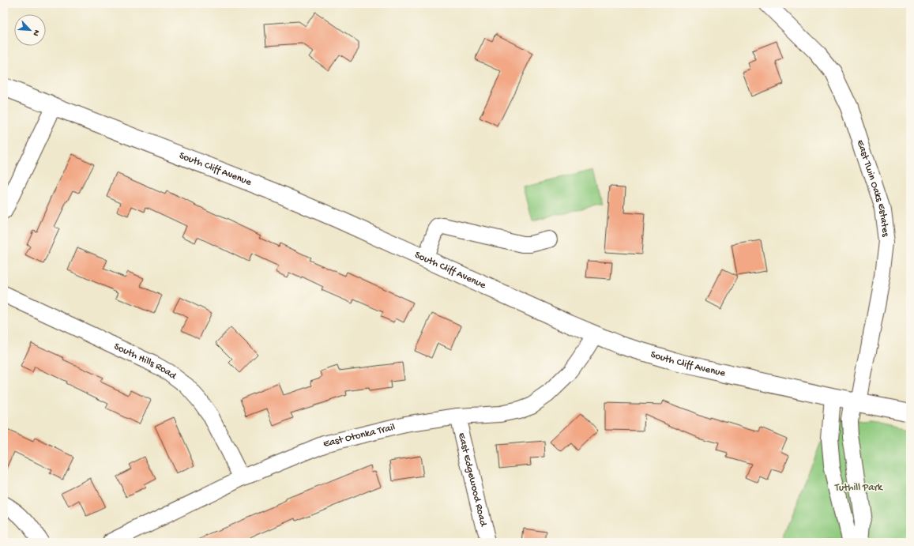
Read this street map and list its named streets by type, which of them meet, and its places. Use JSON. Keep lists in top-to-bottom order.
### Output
{
  "streets": {
    "main road": ["South Cliff Avenue"],
    "street": [
      "East Twin Oaks Estates",
      "South Hills Road",
      "East Otonka Trail",
      "East Edgewood Road"
    ]
  },
  "crossings": [
    ["South Cliff Avenue", "East Twin Oaks Estates"],
    ["South Cliff Avenue", "East Otonka Trail"],
    ["South Hills Road", "East Otonka Trail"],
    ["East Otonka Trail", "East Edgewood Road"]
  ],
  "parks": ["Tuthill Park"],
  "north": "bottom right"
}
